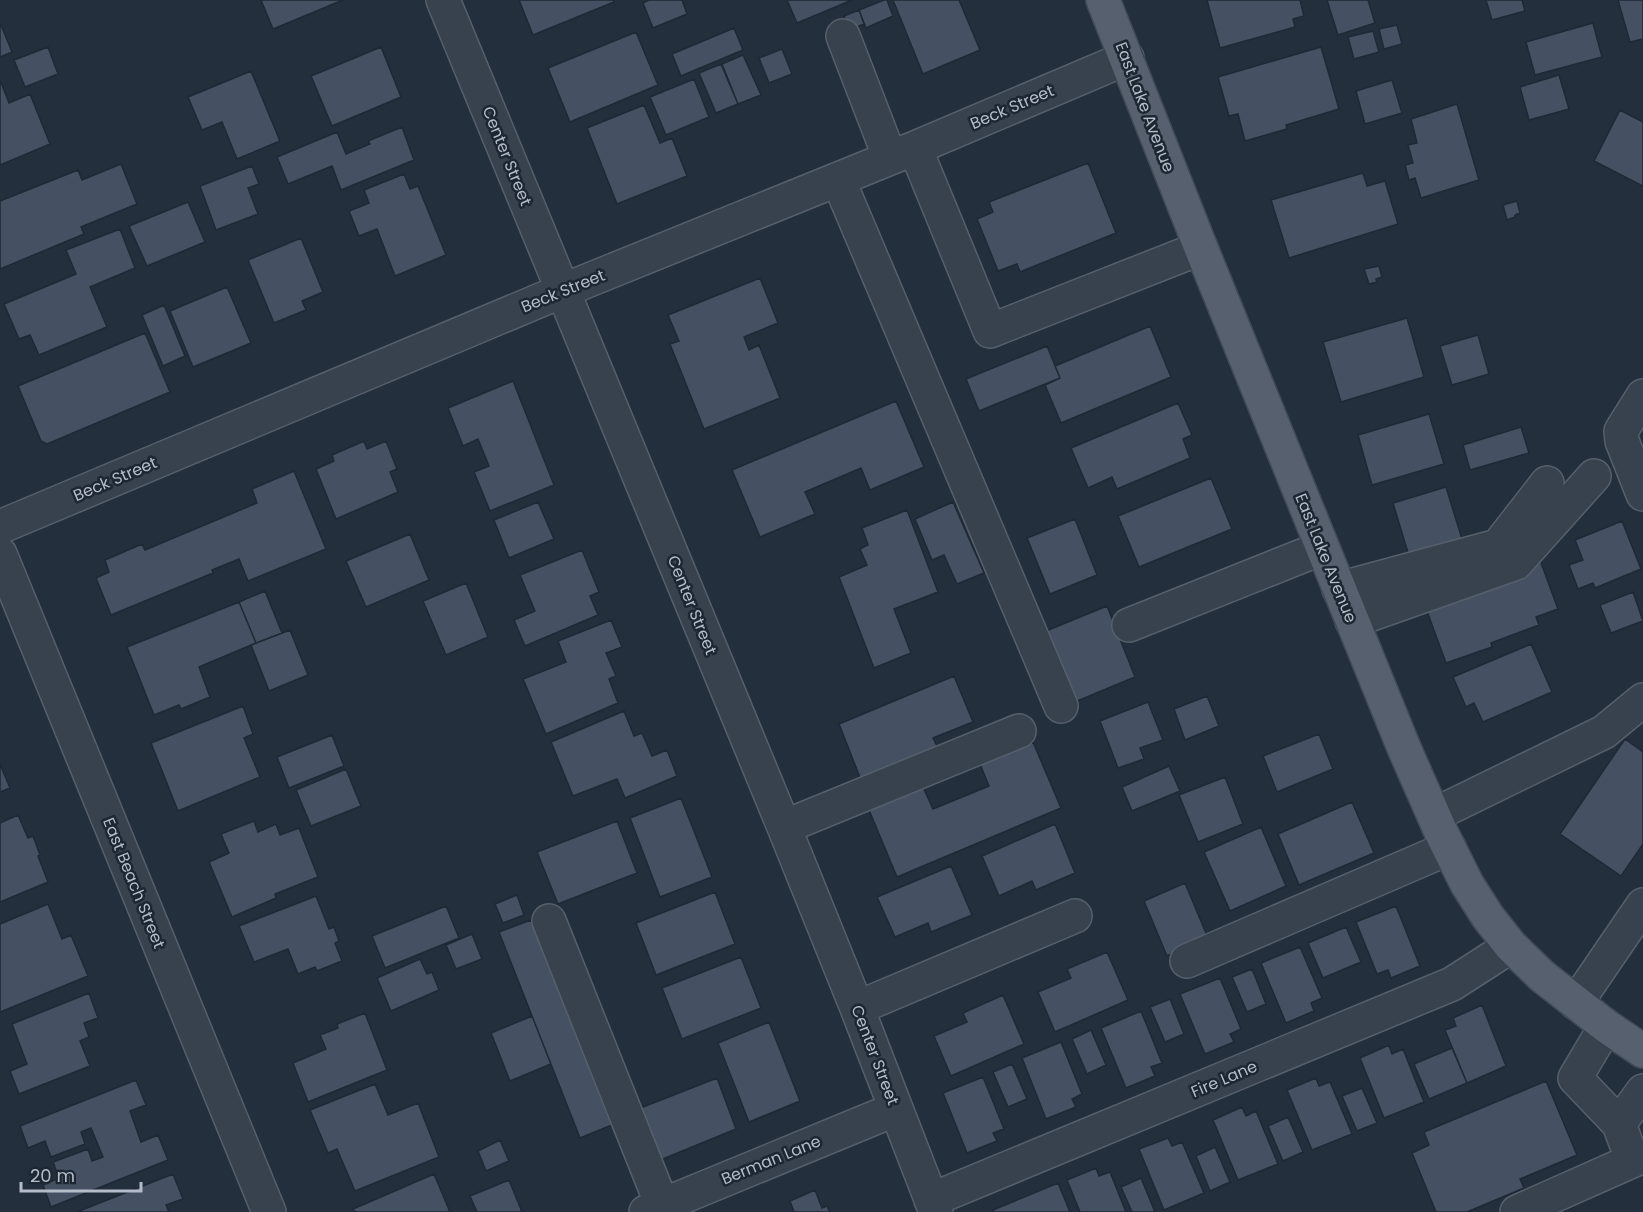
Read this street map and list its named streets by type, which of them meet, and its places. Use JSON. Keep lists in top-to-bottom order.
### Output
{
  "streets": {
    "main road": ["East Lake Avenue"],
    "street": [
      "Beck Street",
      "Center Street",
      "East Beach Street",
      "Fire Lane",
      "Berman Lane"
    ]
  },
  "crossings": [
    ["Beck Street", "East Lake Avenue"],
    ["Beck Street", "Center Street"],
    ["East Lake Avenue", "Fire Lane"],
    ["Center Street", "Fire Lane"],
    ["Center Street", "Berman Lane"]
  ],
  "scale_bar": "20 m"
}
